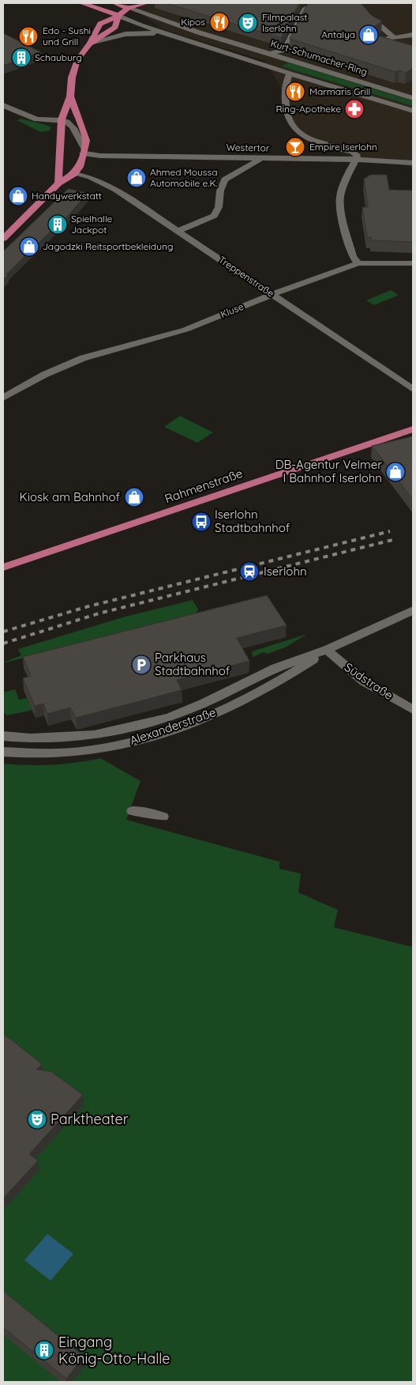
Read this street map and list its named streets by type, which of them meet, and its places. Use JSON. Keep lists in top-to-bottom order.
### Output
{
  "streets": {
    "main road": ["Rahmenstraße"],
    "street": [
      "Kurt-Schumacher-Ring",
      "Westertor",
      "Treppenstraße",
      "Kluse",
      "Südstraße",
      "Alexanderstraße"
    ]
  },
  "crossings": [
    ["Treppenstraße", "Kluse"],
    ["Südstraße", "Alexanderstraße"]
  ],
  "places": {
    "restaurant": ["Kipos", "Edo - Sushi und Grill", "Marmaris Grill"],
    "theatre": ["Filmpalast Iserlohn", "Parktheater"],
    "shop": [
      "Antalya",
      "Ahmed Moussa Automobile e.K.",
      "Handywerkstatt",
      "Jagodzki Reitsportbekleidung",
      "DB-Agentur Velmer I Bahnhof Iserlohn",
      "Kiosk am Bahnhof"
    ],
    "building": ["Schauburg", "Spielhalle Jackpot", "Eingang König-Otto-Halle"],
    "pharmacy": ["Ring-Apotheke"],
    "bar": ["Empire Iserlohn"],
    "bus stop": ["Iserlohn Stadtbahnhof"],
    "station": ["Iserlohn"],
    "parking": ["Parkhaus Stadtbahnhof"]
  }
}
